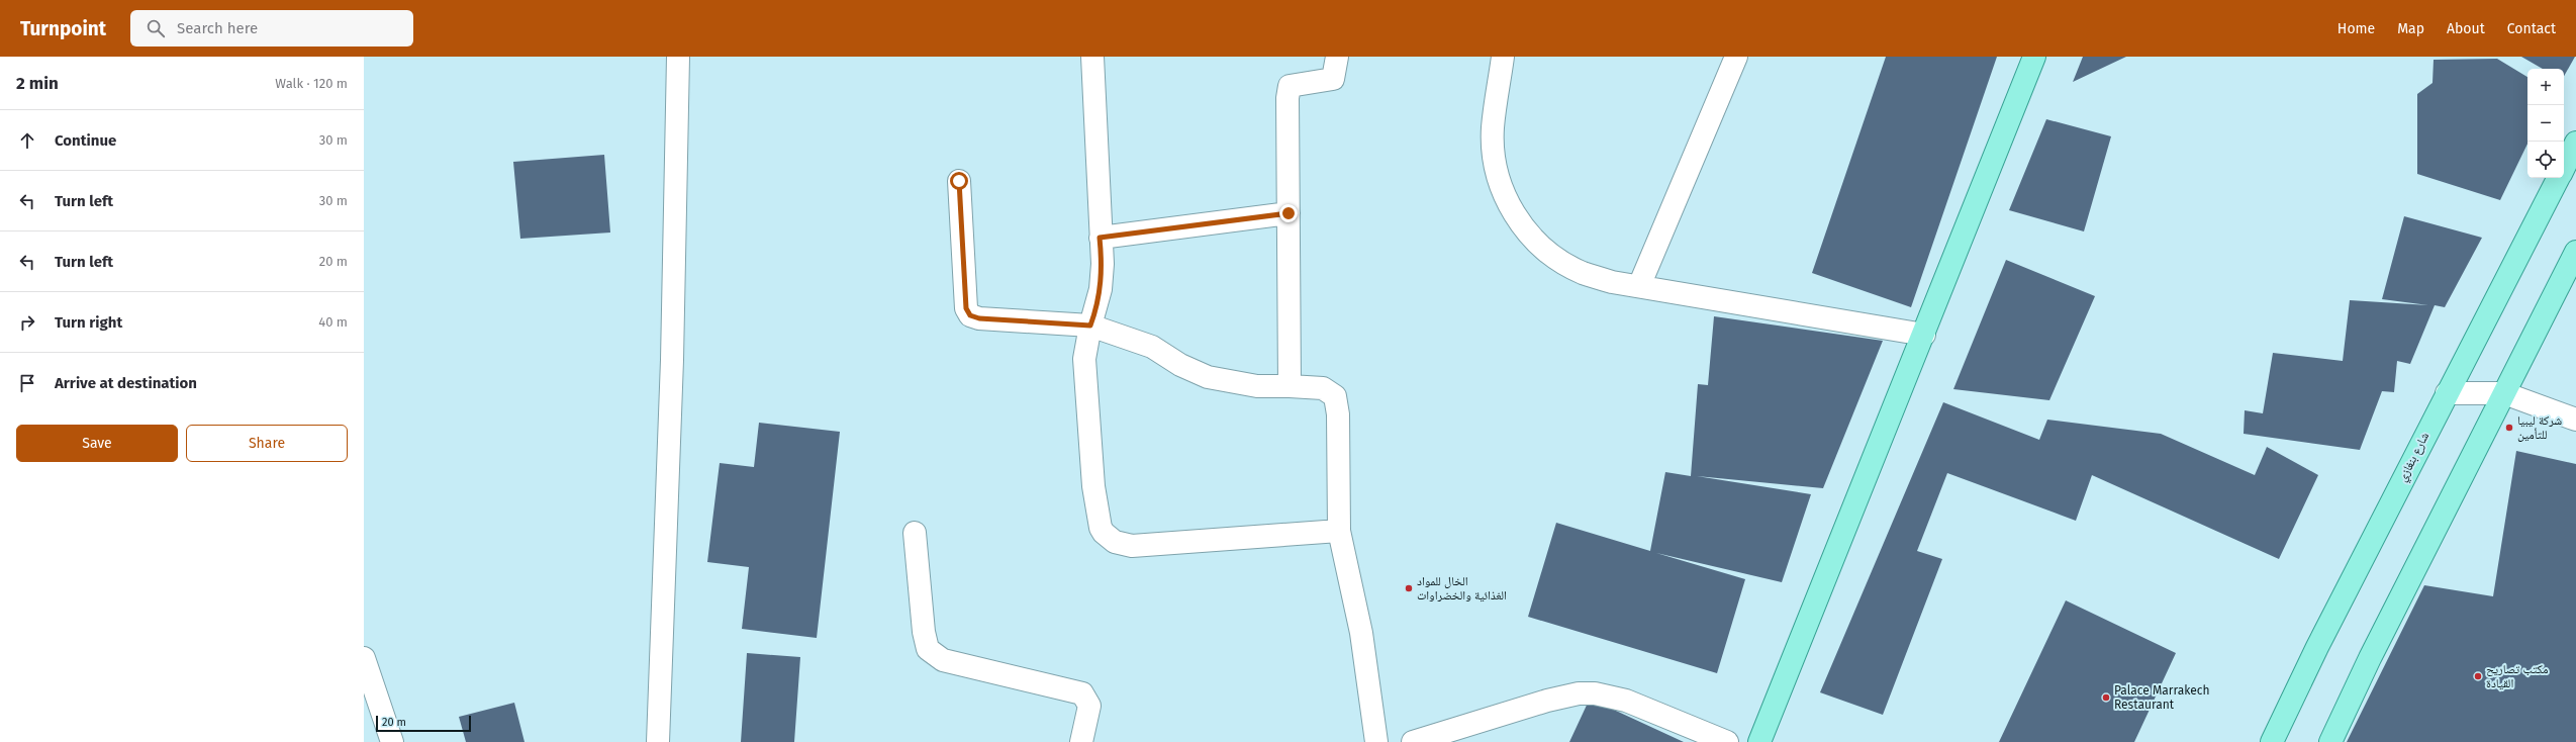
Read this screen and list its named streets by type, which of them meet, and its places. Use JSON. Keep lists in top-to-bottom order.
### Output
{
  "streets": {
    "main road": ["شارع بنغازي"]
  },
  "places": [
    "شركة ليبيا للتأمين",
    "الخال للمواد الغذائية والخضراوات",
    "مكتب تصاريح القيادة",
    "Palace Marrakech Restaurant"
  ],
  "scale_bar": "20 m",
  "page": {
    "header": "Turnpoint",
    "search": "Search here",
    "nav": [
      "Home",
      "Map",
      "About",
      "Contact"
    ],
    "heading": ["2 min", "Walk · 120 m"],
    "map_buttons": ["+", "−"],
    "list": [
      ["Continue", "30 m"],
      ["Turn left", "30 m"],
      ["Turn left", "20 m"],
      ["Turn right", "40 m"],
      "Arrive at destination"
    ],
    "buttons": ["Save", "Share"],
    "scale": "20 m"
  }
}
